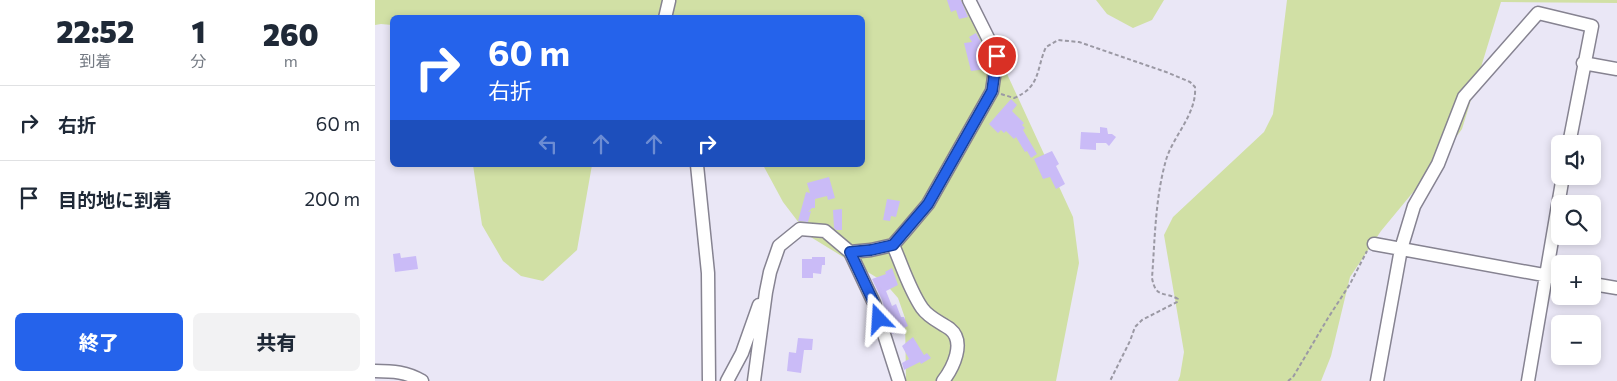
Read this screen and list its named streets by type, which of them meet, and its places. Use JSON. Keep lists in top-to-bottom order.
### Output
{
  "page": {
    "eta": [
      "22:52",
      "到着",
      "1",
      "分",
      "260",
      "m"
    ],
    "turn": ["60 m", "右折"],
    "list": [
      {
        "name": "右折",
        "value": "60 m"
      },
      {
        "name": "目的地に到着",
        "value": "200 m"
      }
    ],
    "map_buttons": ["+", "−"],
    "buttons": ["終了", "共有"]
  }
}
